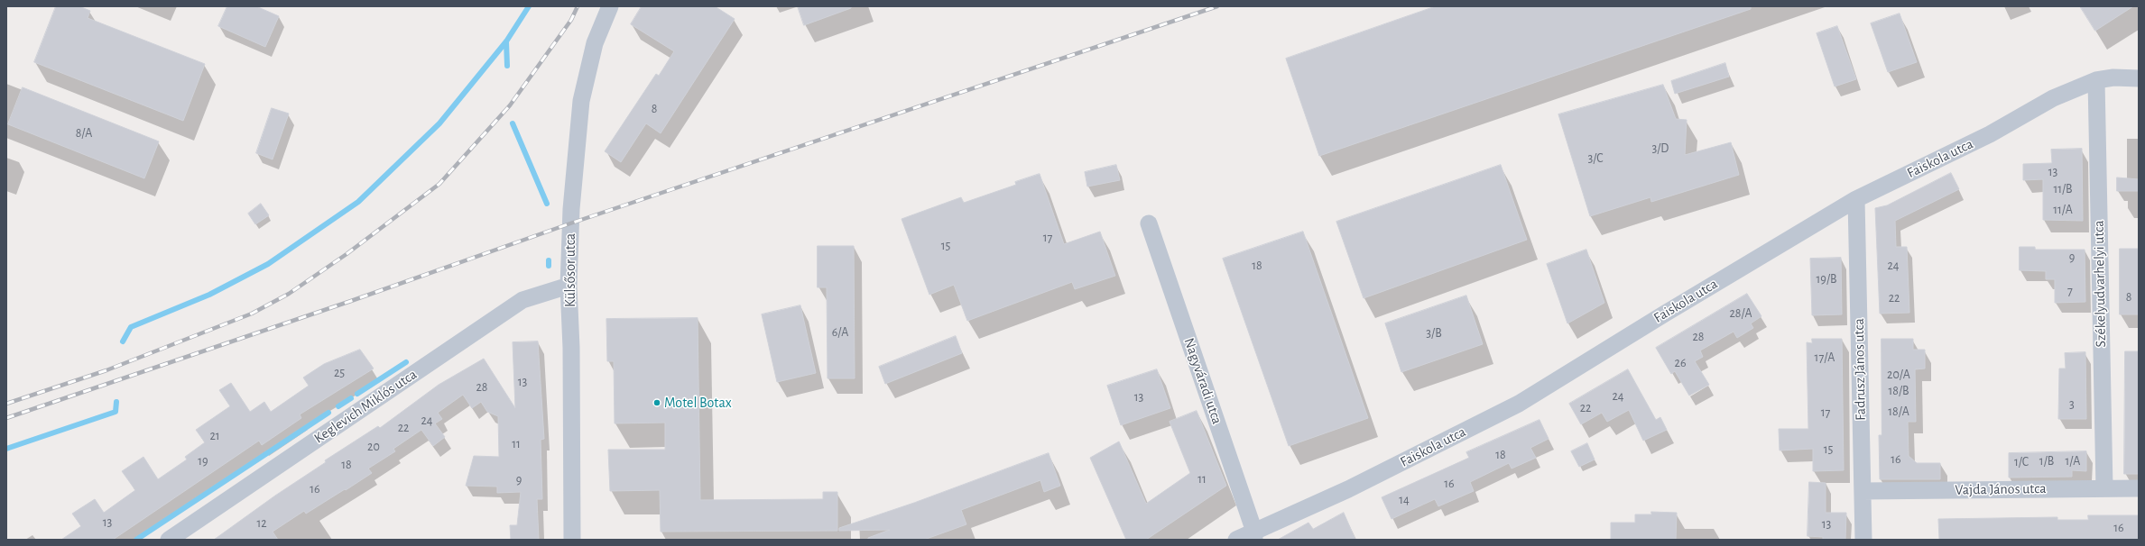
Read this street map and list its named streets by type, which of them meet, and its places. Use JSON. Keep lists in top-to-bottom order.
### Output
{
  "streets": {
    "street": [
      "Faiskola utca",
      "Külsősor utca",
      "Székelyudvarhelyi utca",
      "Fadrusz János utca",
      "Nagyváradi utca",
      "Keglevich Miklós utca",
      "Vajda János utca"
    ]
  },
  "crossings": [
    ["Faiskola utca", "Székelyudvarhelyi utca"],
    ["Faiskola utca", "Fadrusz János utca"],
    ["Faiskola utca", "Nagyváradi utca"],
    ["Külsősor utca", "Keglevich Miklós utca"],
    ["Székelyudvarhelyi utca", "Vajda János utca"],
    ["Fadrusz János utca", "Vajda János utca"]
  ],
  "places": ["Motel Botax"],
  "house_numbers": [
    "8",
    "8/A",
    "3/D",
    "3/C",
    "13",
    "11/B",
    "11/A",
    "17",
    "15",
    "9",
    "18",
    "24",
    "19/B",
    "7",
    "8",
    "22",
    "28/A",
    "6/A",
    "3/B",
    "28",
    "17/A",
    "26",
    "25",
    "20/A",
    "13",
    "28",
    "18/B",
    "24",
    "13",
    "3",
    "22",
    "18/A",
    "17",
    "24",
    "22",
    "21",
    "11",
    "20",
    "15",
    "18",
    "16",
    "19",
    "1/B",
    "1/A",
    "1/C",
    "18",
    "11",
    "9",
    "16",
    "16",
    "14",
    "13",
    "12",
    "13",
    "16"
  ]
}
